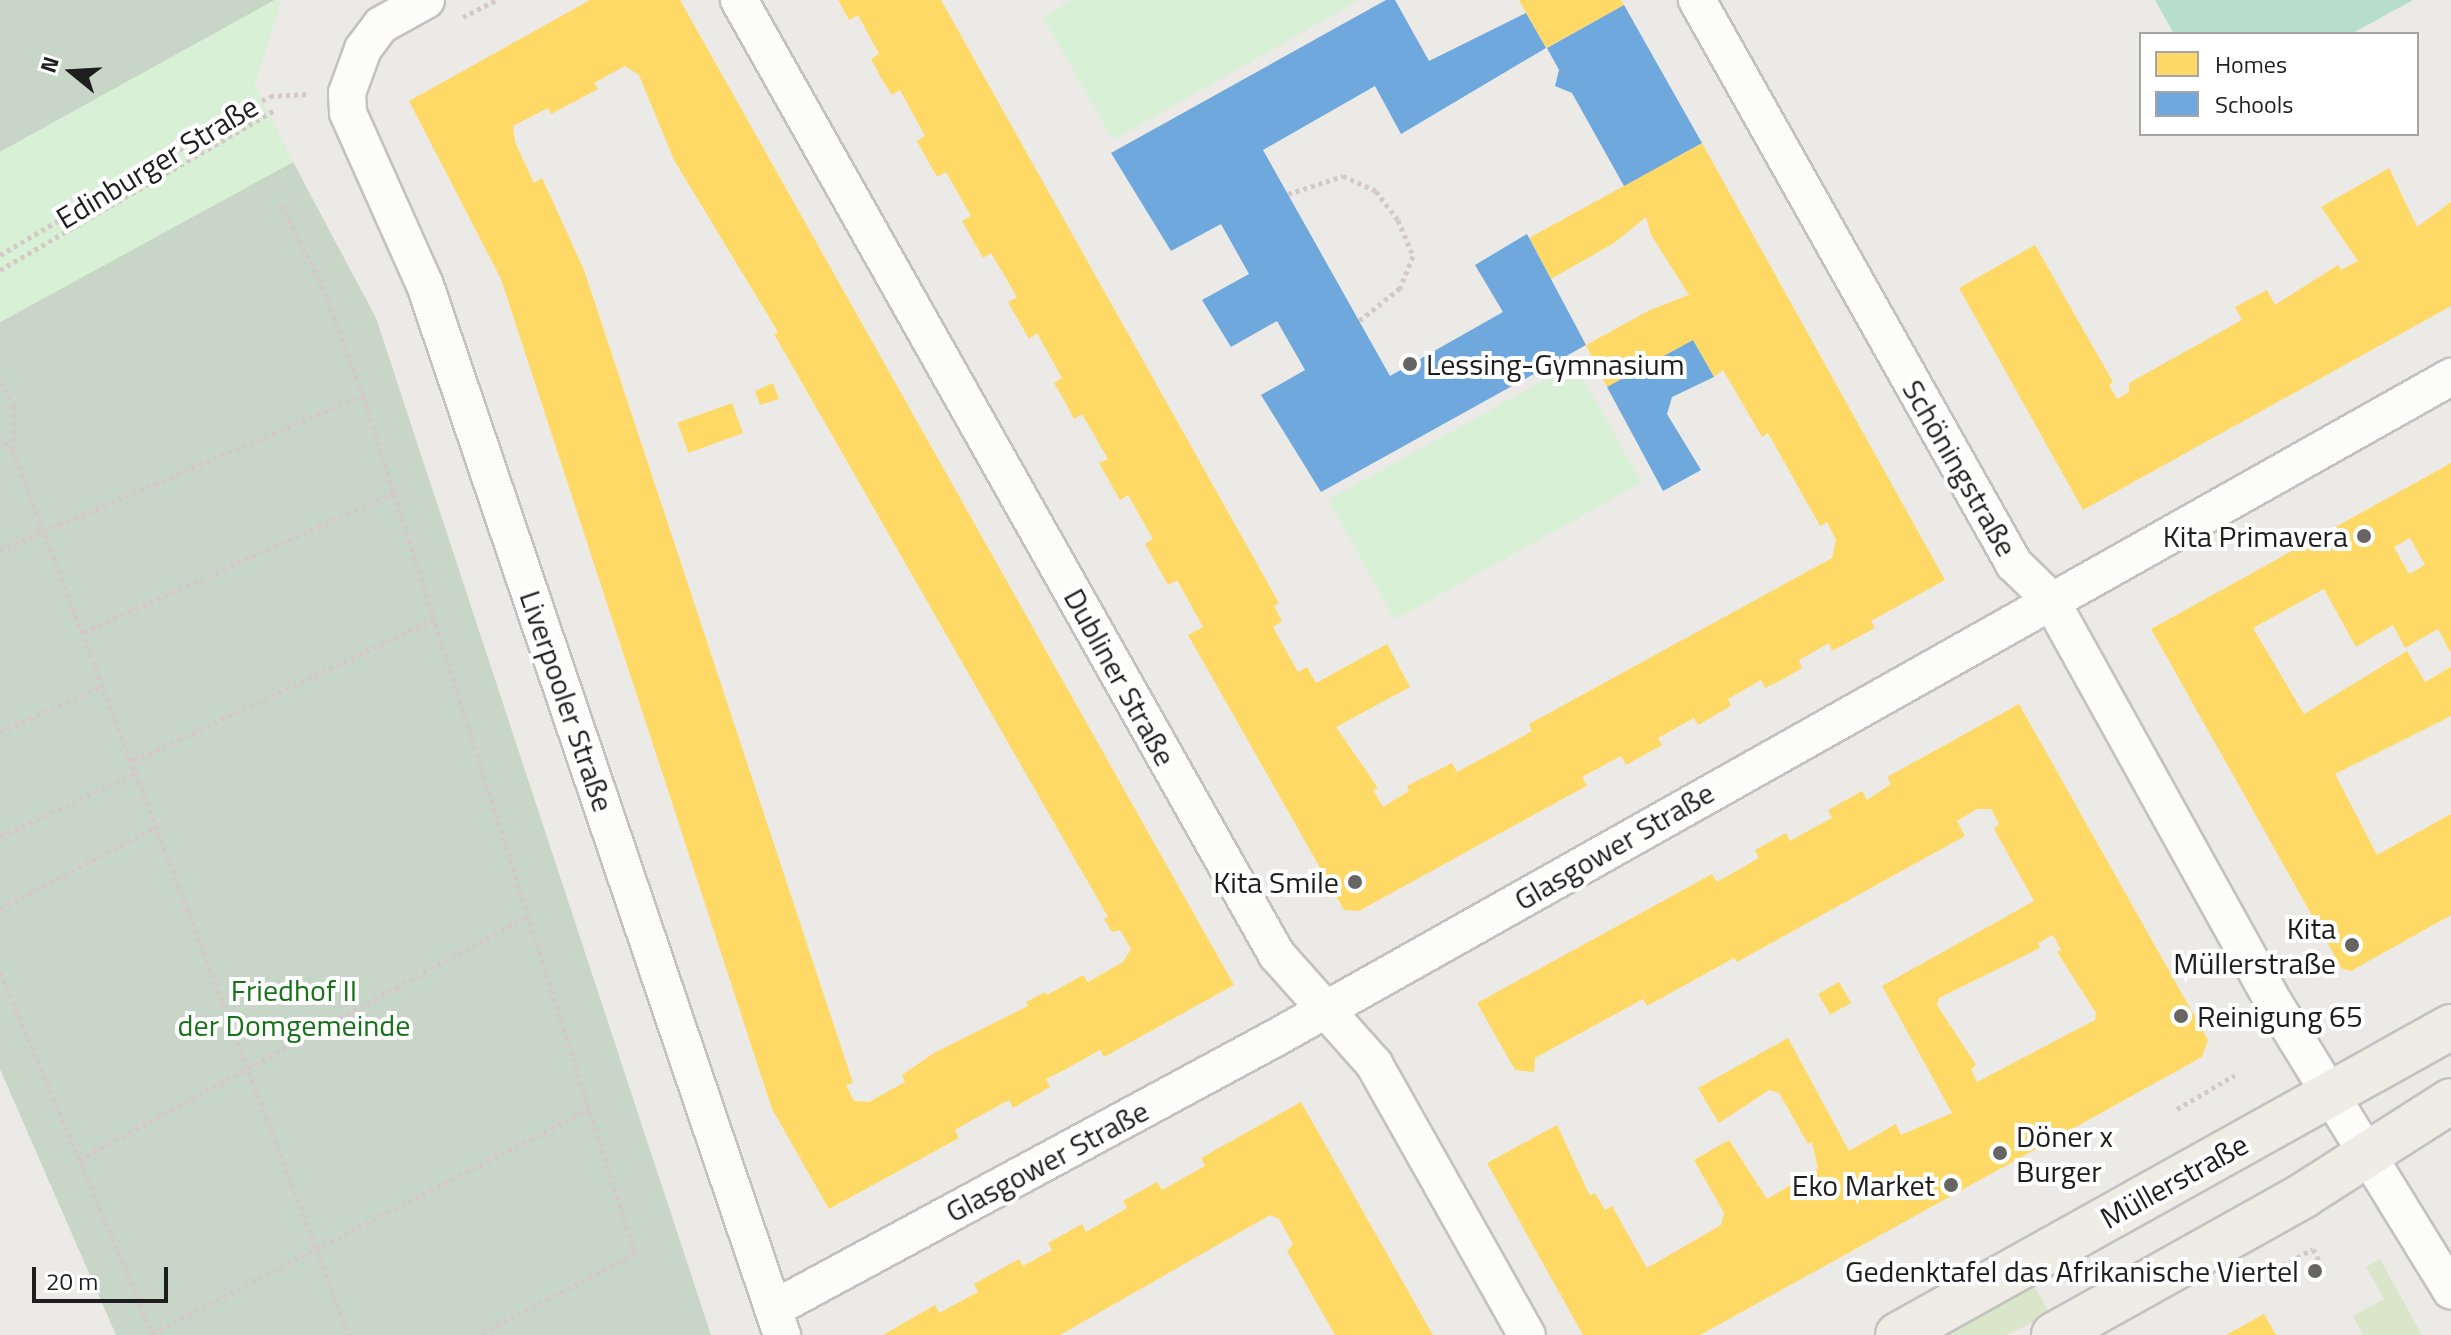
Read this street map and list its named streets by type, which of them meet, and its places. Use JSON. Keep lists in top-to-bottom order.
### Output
{
  "streets": {
    "main road": ["Müllerstraße"],
    "street": [
      "Schöningstraße",
      "Dubliner Straße",
      "Liverpooler Straße",
      "Glasgower Straße"
    ],
    "path": ["Edinburger Straße"]
  },
  "crossings": [
    ["Edinburger Straße", "Liverpooler Straße"],
    ["Schöningstraße", "Glasgower Straße"],
    ["Schöningstraße", "Müllerstraße"],
    ["Dubliner Straße", "Glasgower Straße"],
    ["Liverpooler Straße", "Glasgower Straße"]
  ],
  "parks": ["Friedhof II der Domgemeinde"],
  "places": [
    "Lessing-Gymnasium",
    "Kita Primavera",
    "Kita Smile",
    "Kita Müllerstraße",
    "Reinigung 65",
    "Döner x Burger",
    "Eko Market",
    "Gedenktafel das Afrikanische Viertel"
  ],
  "legend": ["Homes", "Schools"],
  "scale_bar": "20 m",
  "north": "left"
}
